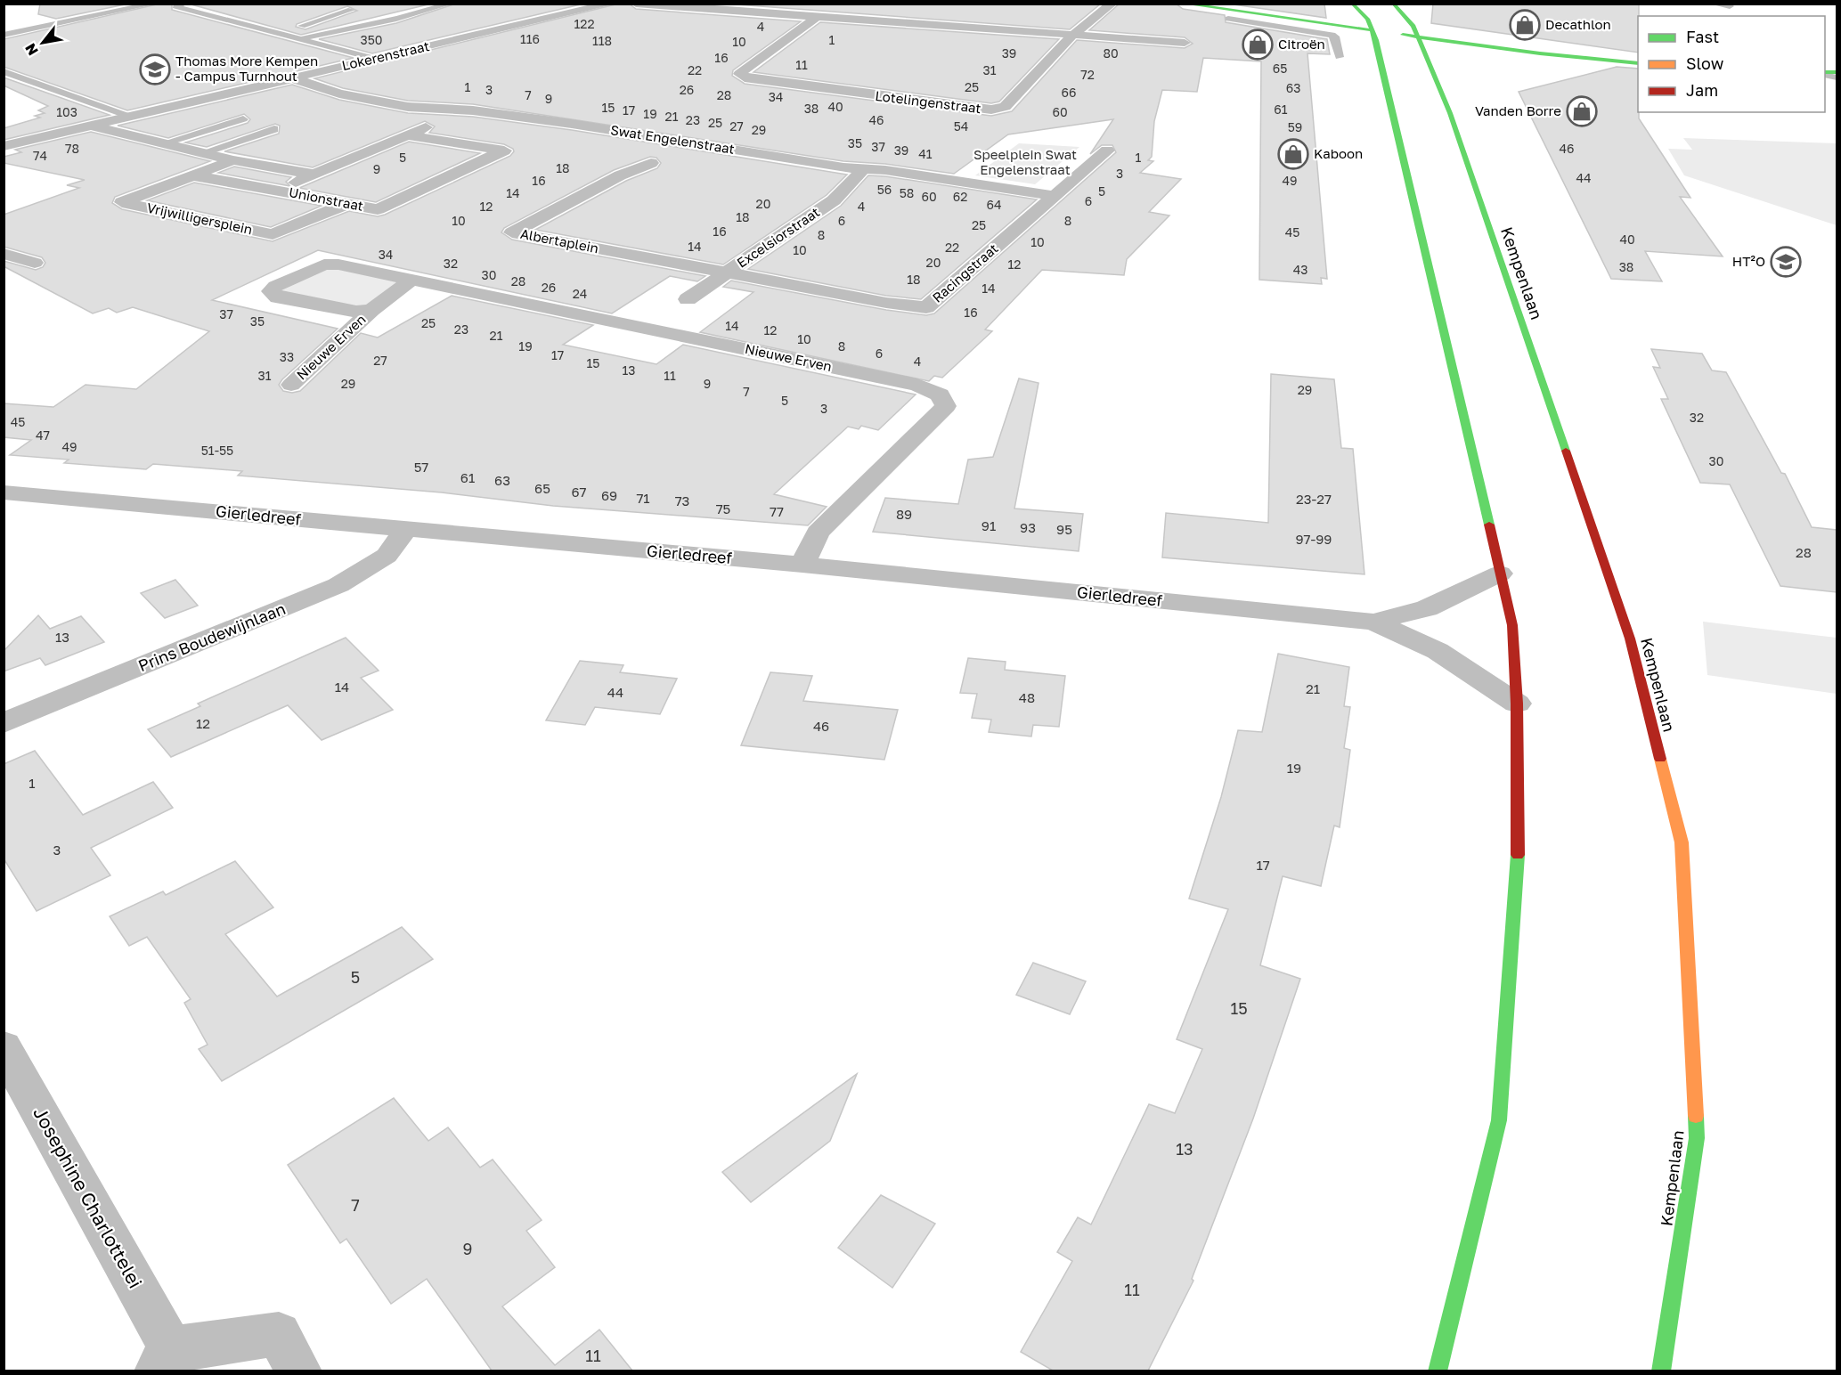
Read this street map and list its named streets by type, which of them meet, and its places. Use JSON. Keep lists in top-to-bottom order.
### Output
{
  "streets": {
    "main road": ["Kempenlaan"],
    "street": [
      "Lokerenstraat",
      "Lotelingenstraat",
      "Swat Engelenstraat",
      "Unionstraat",
      "Vrijwilligersplein",
      "Excelsiorstraat",
      "Albertaplein",
      "Racingstraat",
      "Nieuwe Erven",
      "Gierledreef",
      "Prins Boudewijnlaan",
      "Josephine Charlottelei"
    ]
  },
  "crossings": [
    ["Lokerenstraat", "Swat Engelenstraat"],
    ["Swat Engelenstraat", "Unionstraat"],
    ["Swat Engelenstraat", "Excelsiorstraat"],
    ["Swat Engelenstraat", "Racingstraat"],
    ["Unionstraat", "Vrijwilligersplein"],
    ["Excelsiorstraat", "Albertaplein"],
    ["Excelsiorstraat", "Racingstraat"],
    ["Albertaplein", "Racingstraat"],
    ["Nieuwe Erven", "Gierledreef"],
    ["Gierledreef", "Prins Boudewijnlaan"]
  ],
  "parks": ["Speelplein Swat Engelenstraat"],
  "places": {
    "shop": [
      "Decathlon",
      "Citroën",
      "Vanden Borre",
      "Kaboon"
    ],
    "school or university": ["Thomas More Kempen - Campus Turnhout", "HT²O"]
  },
  "house_numbers": [
    "122",
    "4",
    "116",
    "350",
    "1",
    "118",
    "10",
    "39",
    "80",
    "16",
    "11",
    "65",
    "22",
    "31",
    "72",
    "1",
    "25",
    "63",
    "3",
    "26",
    "66",
    "7",
    "28",
    "34",
    "9",
    "40",
    "15",
    "38",
    "61",
    "17",
    "103",
    "60",
    "19",
    "21",
    "23",
    "46",
    "25",
    "27",
    "54",
    "59",
    "29",
    "35",
    "37",
    "78",
    "46",
    "39",
    "41",
    "74",
    "5",
    "1",
    "18",
    "9",
    "3",
    "44",
    "16",
    "49",
    "56",
    "5",
    "14",
    "58",
    "60",
    "62",
    "6",
    "20",
    "64",
    "12",
    "4",
    "18",
    "10",
    "6",
    "8",
    "25",
    "16",
    "45",
    "8",
    "40",
    "10",
    "14",
    "22",
    "10",
    "34",
    "20",
    "32",
    "12",
    "38",
    "43",
    "30",
    "18",
    "28",
    "26",
    "14",
    "24",
    "16",
    "37",
    "35",
    "25",
    "14",
    "23",
    "12",
    "21",
    "10",
    "19",
    "8",
    "6",
    "17",
    "33",
    "27",
    "4",
    "15",
    "13",
    "31",
    "11",
    "29",
    "9",
    "29",
    "7",
    "5",
    "3",
    "32",
    "45",
    "47",
    "49",
    "51-55",
    "30",
    "57",
    "61",
    "63",
    "65",
    "67",
    "69",
    "71",
    "23-27",
    "73",
    "75",
    "77",
    "89",
    "91",
    "93",
    "95",
    "97-99",
    "28",
    "13",
    "14",
    "21",
    "44",
    "48",
    "12",
    "46",
    "19",
    "1",
    "3",
    "17",
    "5",
    "15",
    "13",
    "7",
    "9",
    "11",
    "11"
  ],
  "legend": ["Fast", "Slow", "Jam"],
  "north": "bottom left"
}
